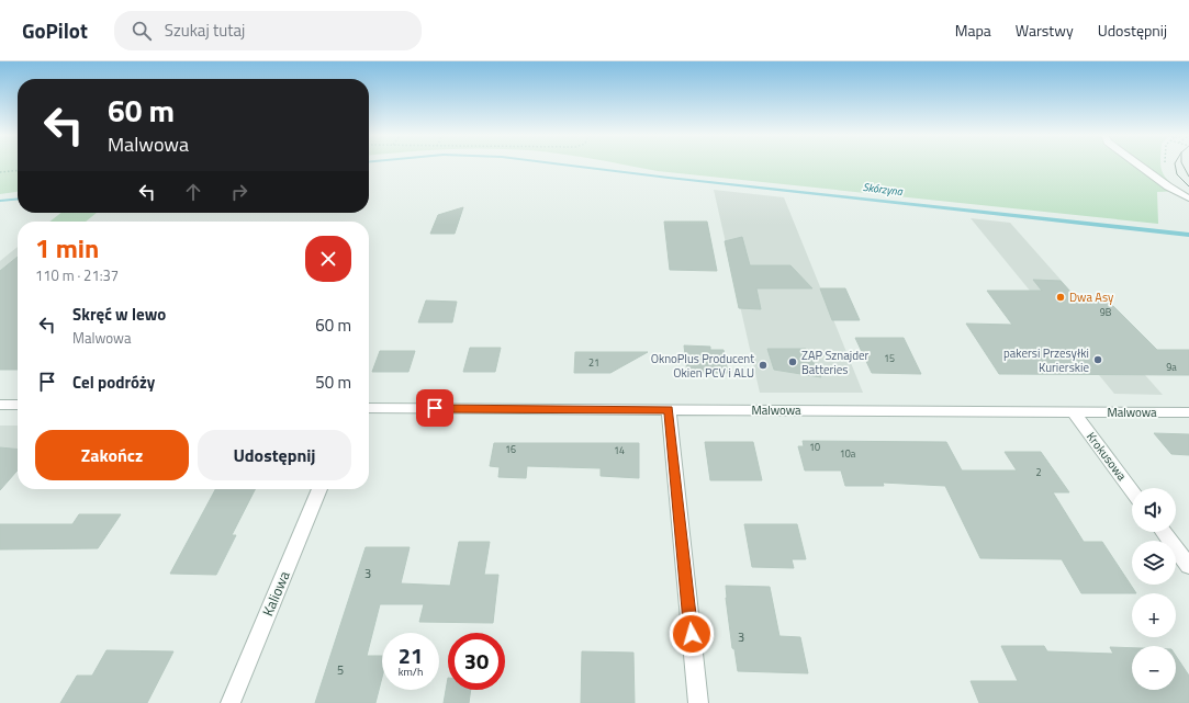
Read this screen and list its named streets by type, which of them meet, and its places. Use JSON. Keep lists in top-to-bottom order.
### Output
{
  "streets": {
    "street": ["Malwowa", "Krokusowa", "Kaliowa"]
  },
  "crossings": [
    ["Malwowa", "Krokusowa"]
  ],
  "water": ["Skórzyna"],
  "places": [
    "Dwa Asy",
    "pakersi Przesyłki Kurierskie",
    "ZAP Sznajder Batteries",
    "OknoPlus Producent Okien PCV i ALU"
  ],
  "house_numbers": [
    "9B",
    "15",
    "21",
    "9a",
    "10",
    "16",
    "14",
    "10a",
    "2",
    "3",
    "3",
    "5"
  ],
  "page": {
    "header": "GoPilot",
    "search": "Szukaj tutaj",
    "nav": ["Mapa", "Warstwy", "Udostępnij"],
    "turn": ["60 m", "Malwowa"],
    "heading": ["1 min", "110 m · 21:37"],
    "list": [
      {
        "name": "Skręć w lewo",
        "note": "Malwowa",
        "value": "60 m"
      },
      {
        "name": "Cel podróży",
        "value": "50 m"
      }
    ],
    "buttons": ["Zakończ", "Udostępnij"],
    "map_buttons": ["+", "−"],
    "speed": "21 km/h",
    "limit": "30"
  }
}
